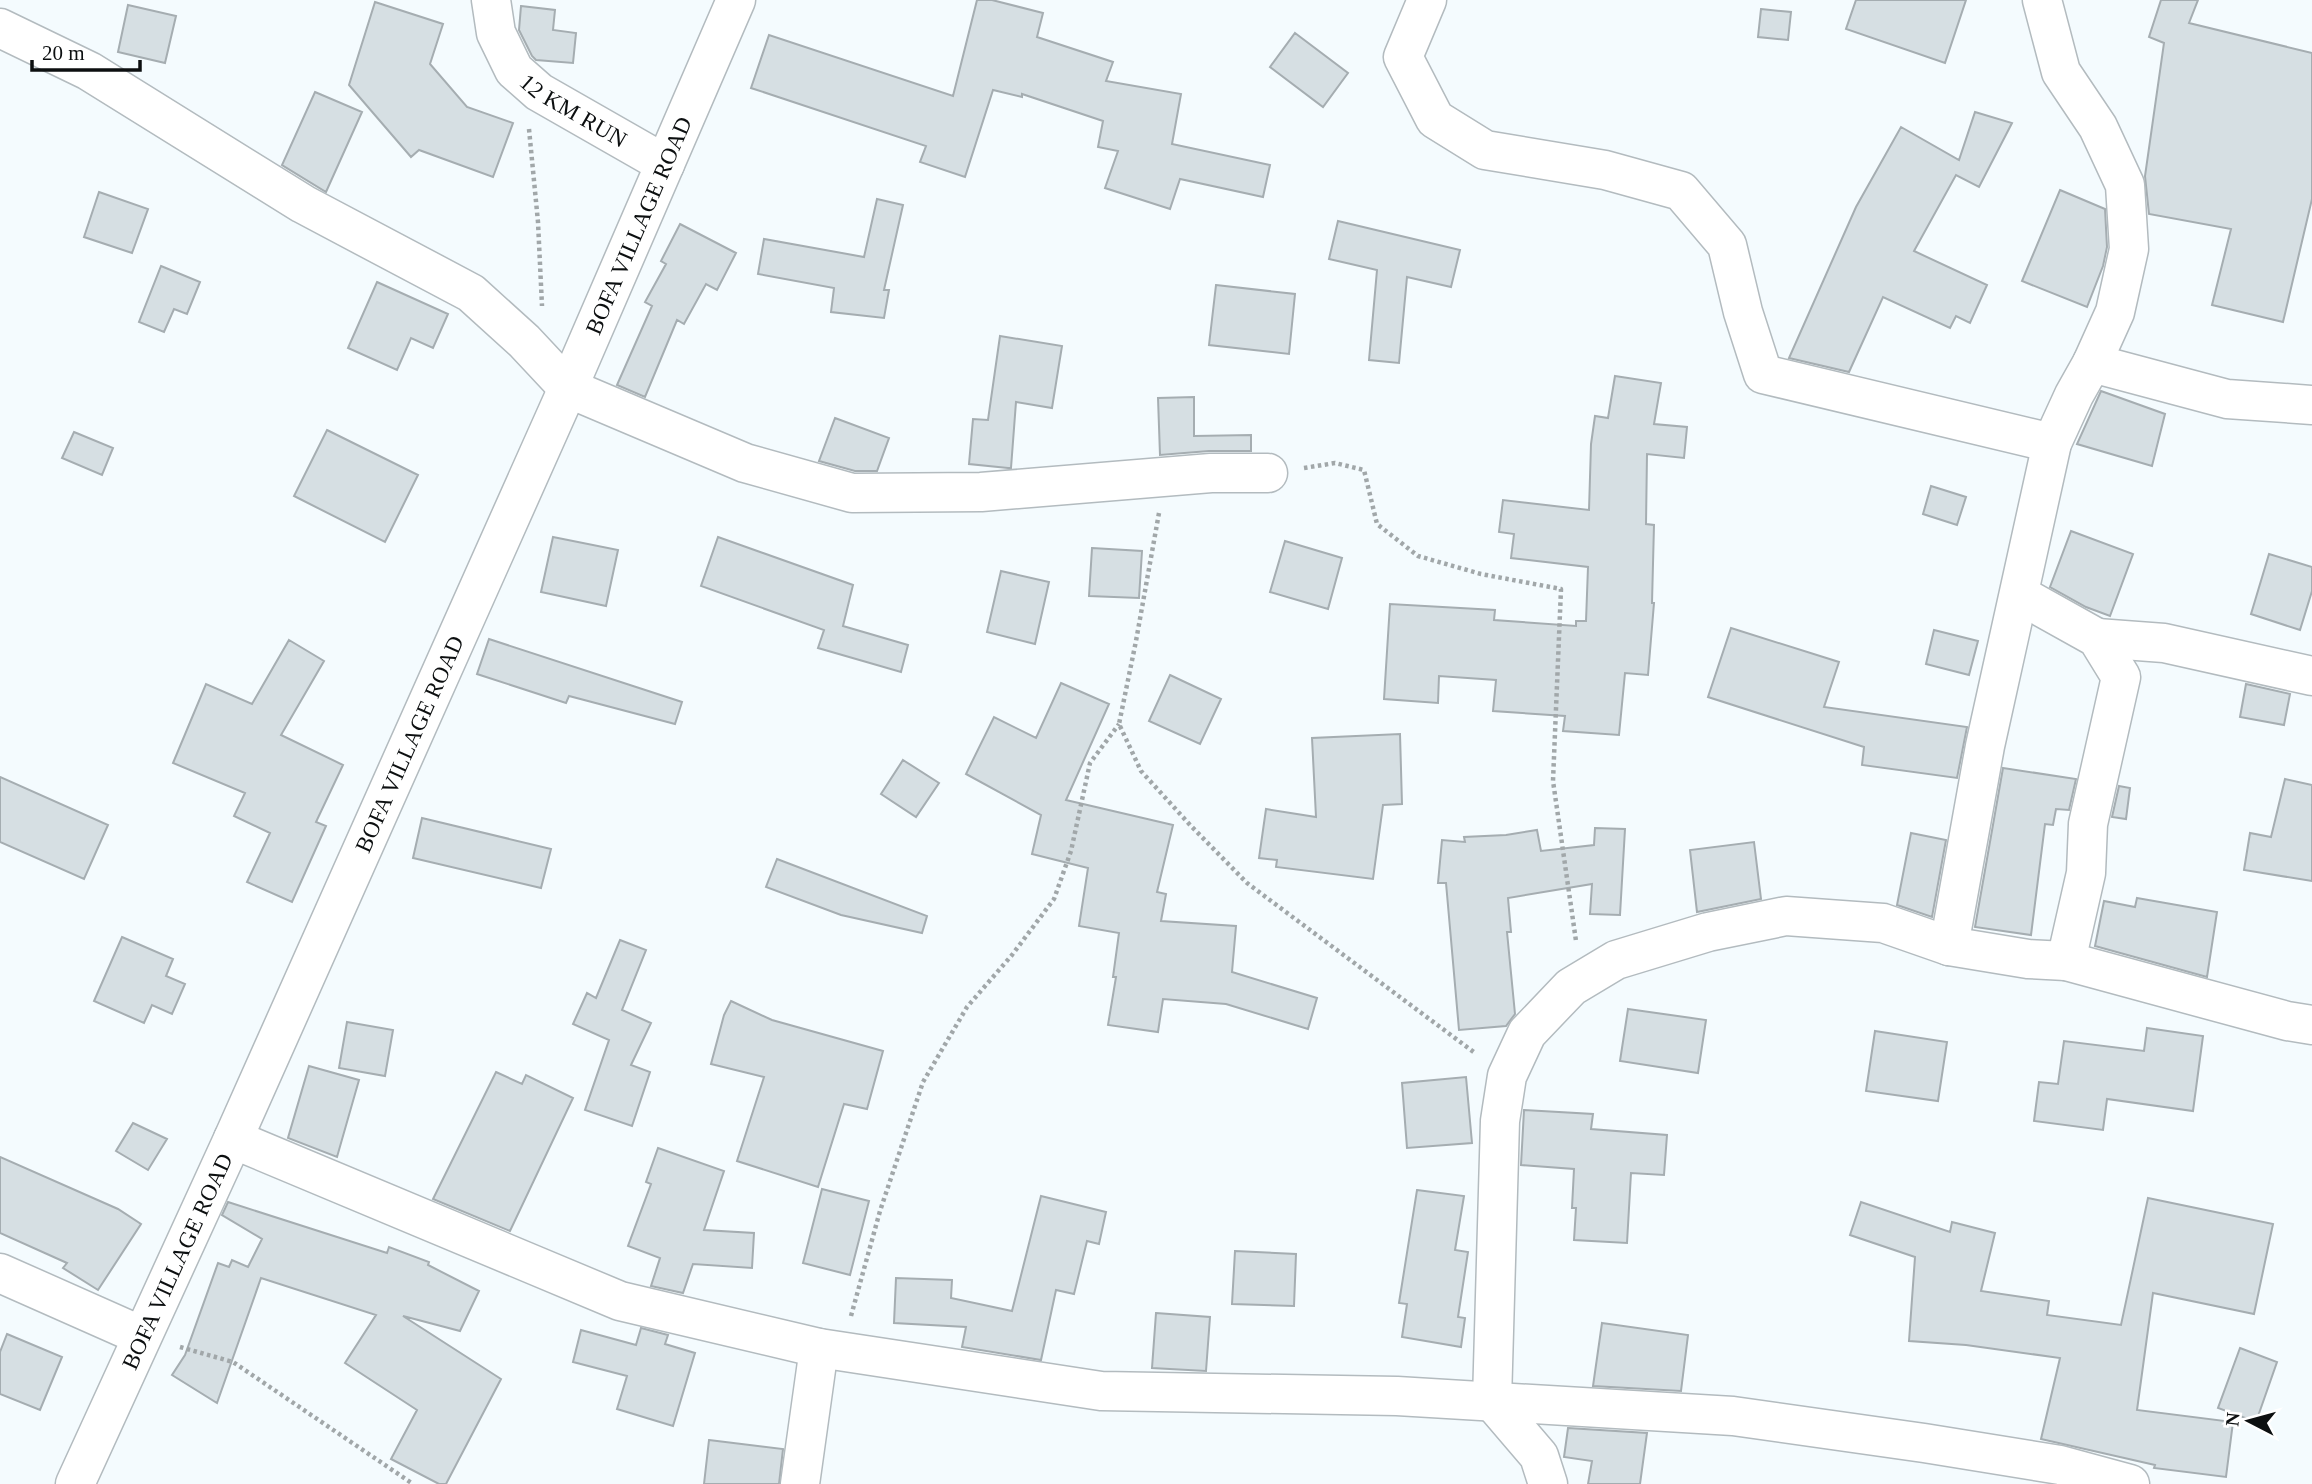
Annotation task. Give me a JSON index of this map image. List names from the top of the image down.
{
  "streets": {
    "street": ["12 KM RUN", "BOFA VILLAGE ROAD"]
  },
  "crossings": [
    ["12 KM RUN", "BOFA VILLAGE ROAD"]
  ],
  "scale_bar": "20 m",
  "north": "left"
}
